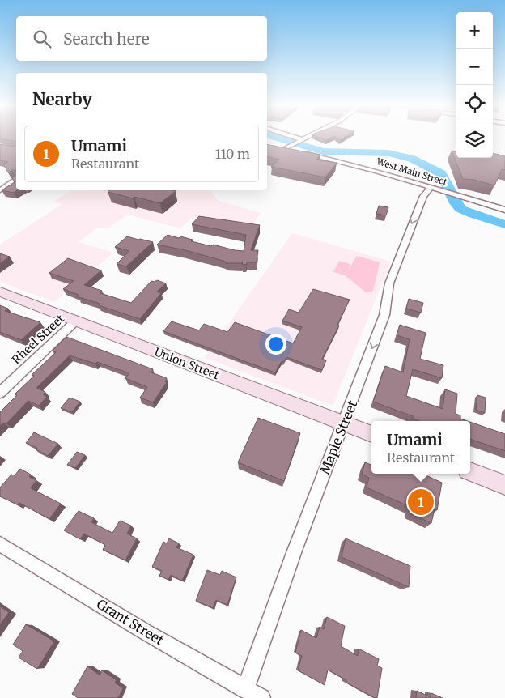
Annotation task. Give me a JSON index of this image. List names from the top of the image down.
{
  "streets": {
    "main road": ["Union Street"],
    "street": [
      "West Main Street",
      "Rheel Street",
      "Maple Street",
      "Grant Street"
    ]
  },
  "crossings": [
    ["West Main Street", "Maple Street"],
    ["Rheel Street", "Union Street"],
    ["Union Street", "Maple Street"],
    ["Maple Street", "Grant Street"]
  ],
  "one_way": ["Maple Street"],
  "page": {
    "map_buttons": ["+", "−"],
    "search": "Search here",
    "heading": "Nearby",
    "list": [
      {
        "mark": "1",
        "name": "Umami",
        "note": "Restaurant",
        "value": "110 m"
      }
    ],
    "popup": ["Umami", "Restaurant"],
    "pins": "1"
  }
}
